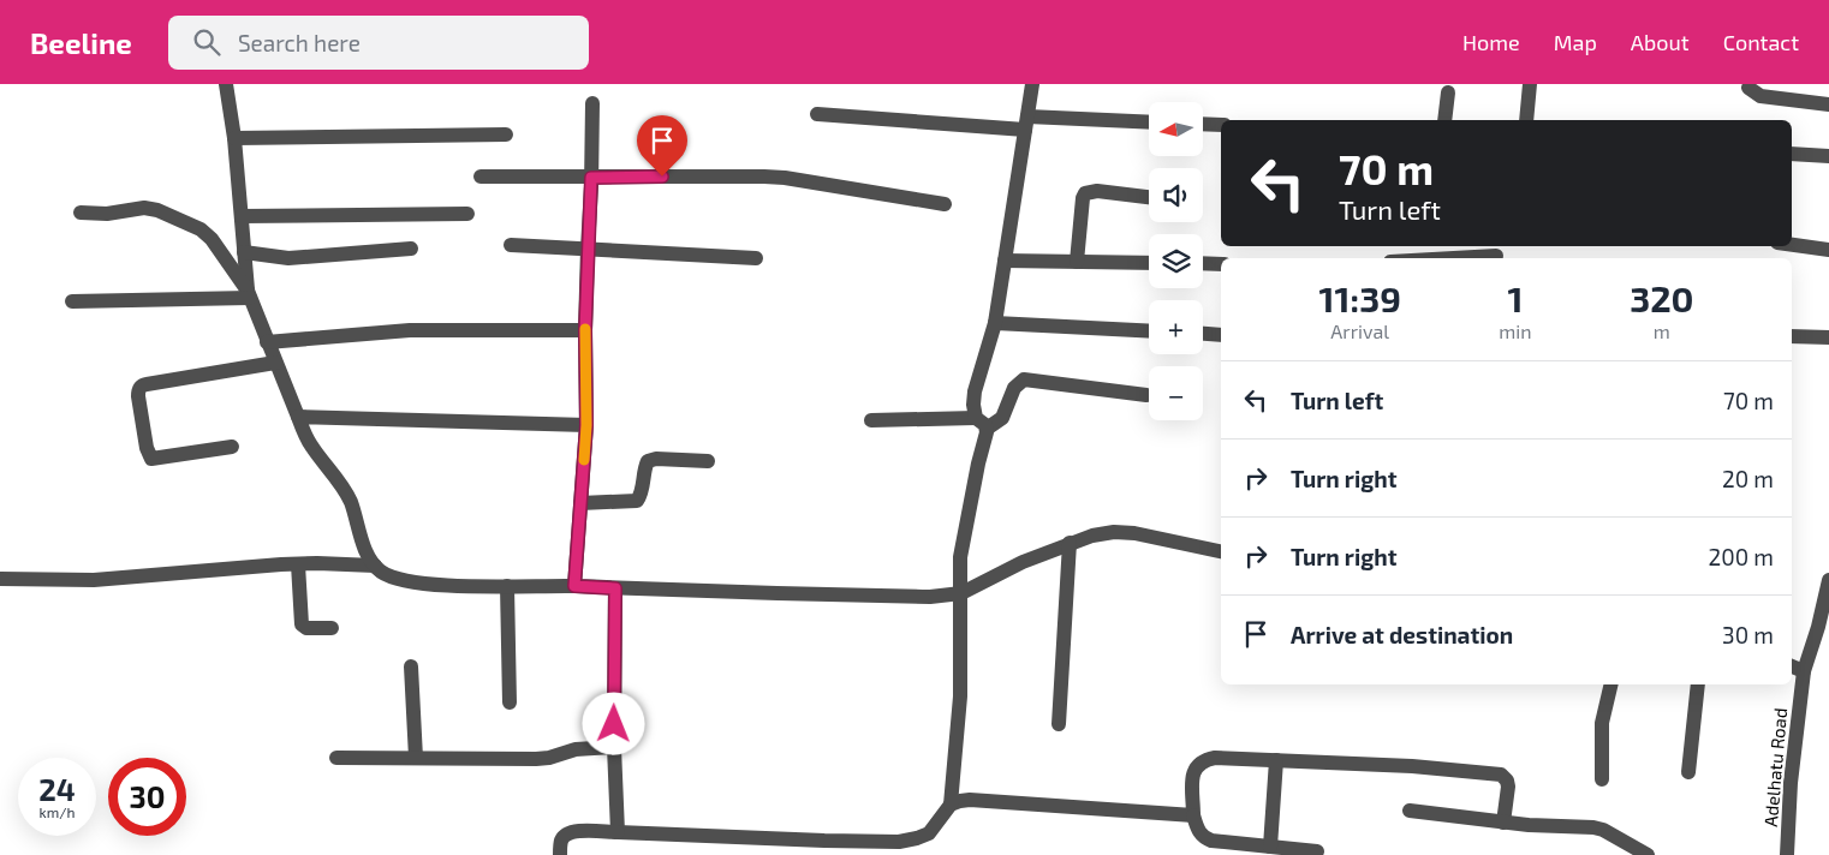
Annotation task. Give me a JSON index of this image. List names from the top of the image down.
{
  "streets": {
    "street": ["Adelhatu Road"]
  },
  "north": "left",
  "page": {
    "header": "Beeline",
    "search": "Search here",
    "nav": [
      "Home",
      "Map",
      "About",
      "Contact"
    ],
    "map_buttons": ["+", "−"],
    "turn": ["70 m", "Turn left"],
    "eta": [
      "11:39",
      "Arrival",
      "1",
      "min",
      "320",
      "m"
    ],
    "list": [
      {
        "name": "Turn left",
        "value": "70 m"
      },
      {
        "name": "Turn right",
        "value": "20 m"
      },
      {
        "name": "Turn right",
        "value": "200 m"
      },
      {
        "name": "Arrive at destination",
        "value": "30 m"
      }
    ],
    "speed": "24 km/h",
    "limit": "30"
  }
}
